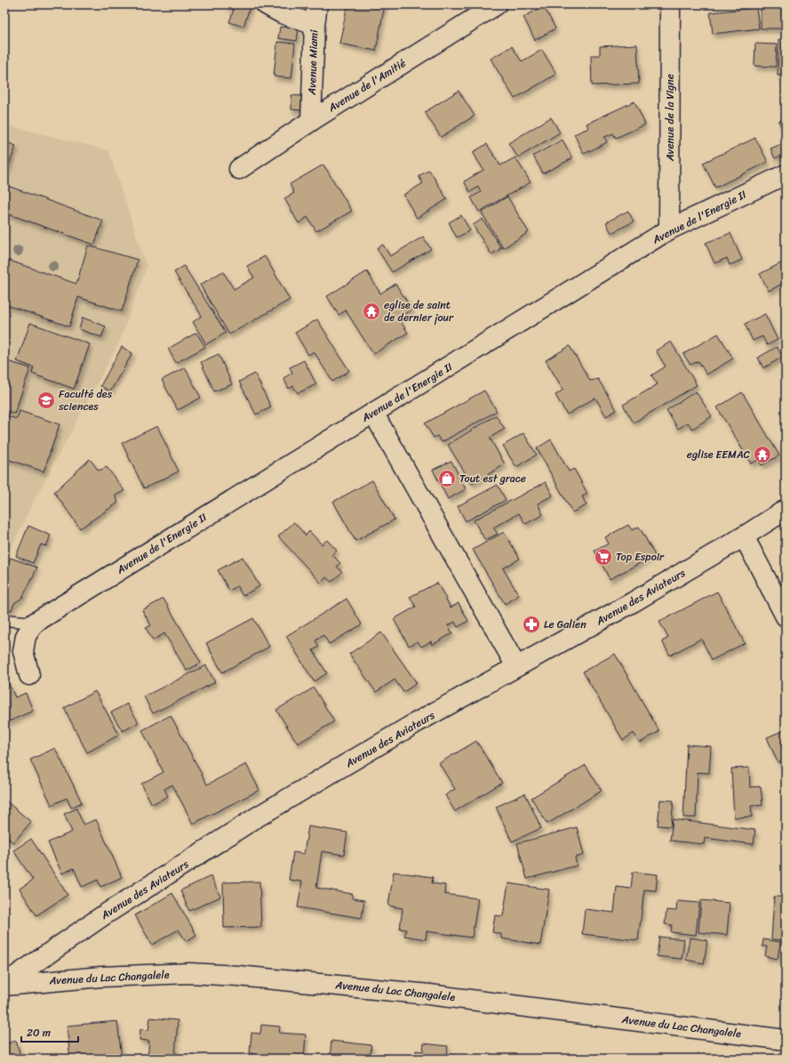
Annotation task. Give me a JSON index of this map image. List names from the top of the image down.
{
  "streets": {
    "street": [
      "Avenue Miami",
      "Avenue de l'Amitié",
      "Avenue de la Vigne",
      "Avenue de l'Energie II",
      "Avenue des Aviateurs",
      "Avenue du Lac Changalele"
    ]
  },
  "crossings": [
    ["Avenue Miami", "Avenue de l'Amitié"],
    ["Avenue de la Vigne", "Avenue de l'Energie II"],
    ["Avenue des Aviateurs", "Avenue du Lac Changalele"]
  ],
  "places": {
    "temple": ["eglise de saint de dernier jour", "eglise EEMAC"],
    "school or university": ["Faculté des sciences"],
    "shop": ["Tout est grace"],
    "supermarket": ["Top Espoir"],
    "pharmacy": ["Le Galien"]
  },
  "scale_bar": "20 m"
}
